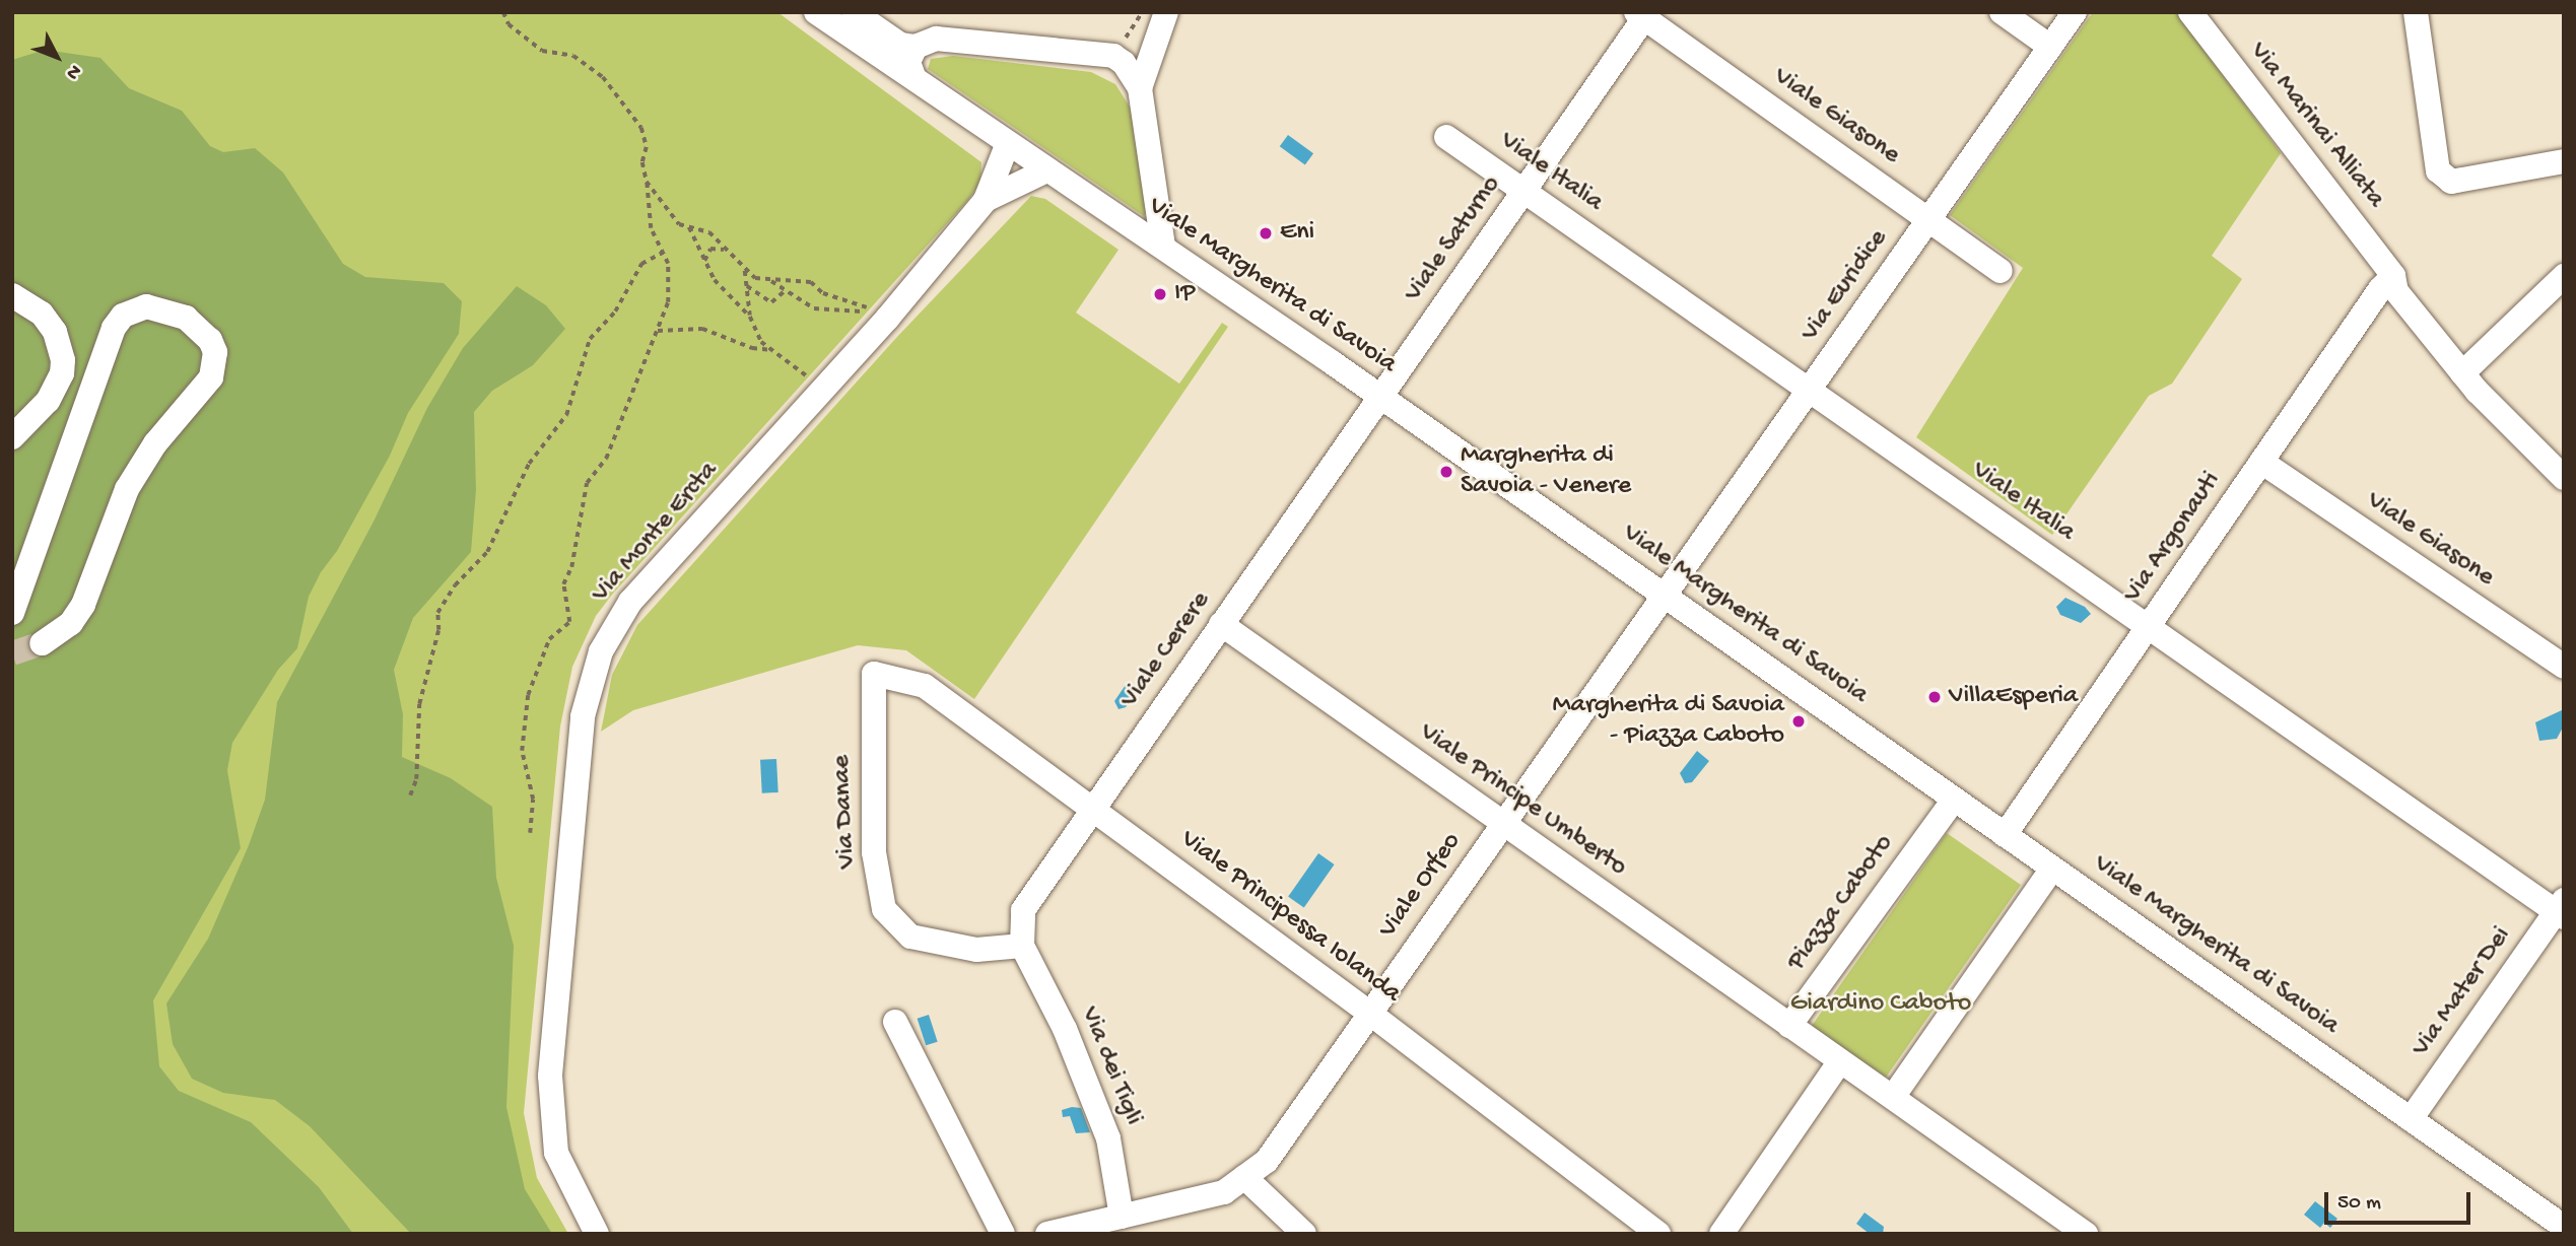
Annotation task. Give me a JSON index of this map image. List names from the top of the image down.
{
  "streets": {
    "street": [
      "Viale Giasone",
      "Via Marinai Alliata",
      "Viale Italia",
      "Viale Saturno",
      "Viale Margherita di Savoia",
      "Via Euridice",
      "Via Monte Ercta",
      "Via Argonauti",
      "Viale Cerere",
      "Viale Principe Umberto",
      "Via Danae",
      "Viale Orfeo",
      "Piazza Caboto",
      "Viale Principessa Iolanda",
      "Via Mater Dei",
      "Via dei Tigli"
    ]
  },
  "crossings": [
    ["Viale Giasone", "Viale Saturno"],
    ["Viale Giasone", "Via Euridice"],
    ["Viale Giasone", "Via Argonauti"],
    ["Via Marinai Alliata", "Via Argonauti"],
    ["Viale Italia", "Viale Saturno"],
    ["Viale Italia", "Via Euridice"],
    ["Viale Italia", "Via Argonauti"],
    ["Viale Italia", "Via Mater Dei"],
    ["Viale Saturno", "Viale Margherita di Savoia"],
    ["Viale Saturno", "Viale Cerere"],
    ["Viale Margherita di Savoia", "Via Euridice"],
    ["Viale Margherita di Savoia", "Via Argonauti"],
    ["Viale Margherita di Savoia", "Viale Cerere"],
    ["Viale Margherita di Savoia", "Viale Orfeo"],
    ["Viale Margherita di Savoia", "Piazza Caboto"],
    ["Viale Margherita di Savoia", "Via Mater Dei"],
    ["Via Euridice", "Viale Orfeo"],
    ["Viale Cerere", "Viale Principe Umberto"],
    ["Viale Cerere", "Via Danae"],
    ["Viale Cerere", "Viale Principessa Iolanda"],
    ["Viale Cerere", "Via dei Tigli"],
    ["Viale Principe Umberto", "Viale Orfeo"],
    ["Viale Principe Umberto", "Piazza Caboto"],
    ["Via Danae", "Viale Principessa Iolanda"],
    ["Via Danae", "Via dei Tigli"],
    ["Viale Orfeo", "Viale Principessa Iolanda"],
    ["Viale Orfeo", "Via dei Tigli"]
  ],
  "parks": ["Giardino Caboto"],
  "places": [
    "Eni",
    "IP",
    "Margherita di Savoia - Venere",
    "VillaEsperia",
    "Margherita di Savoia - Piazza Caboto"
  ],
  "scale_bar": "50 m",
  "north": "bottom right"
}
